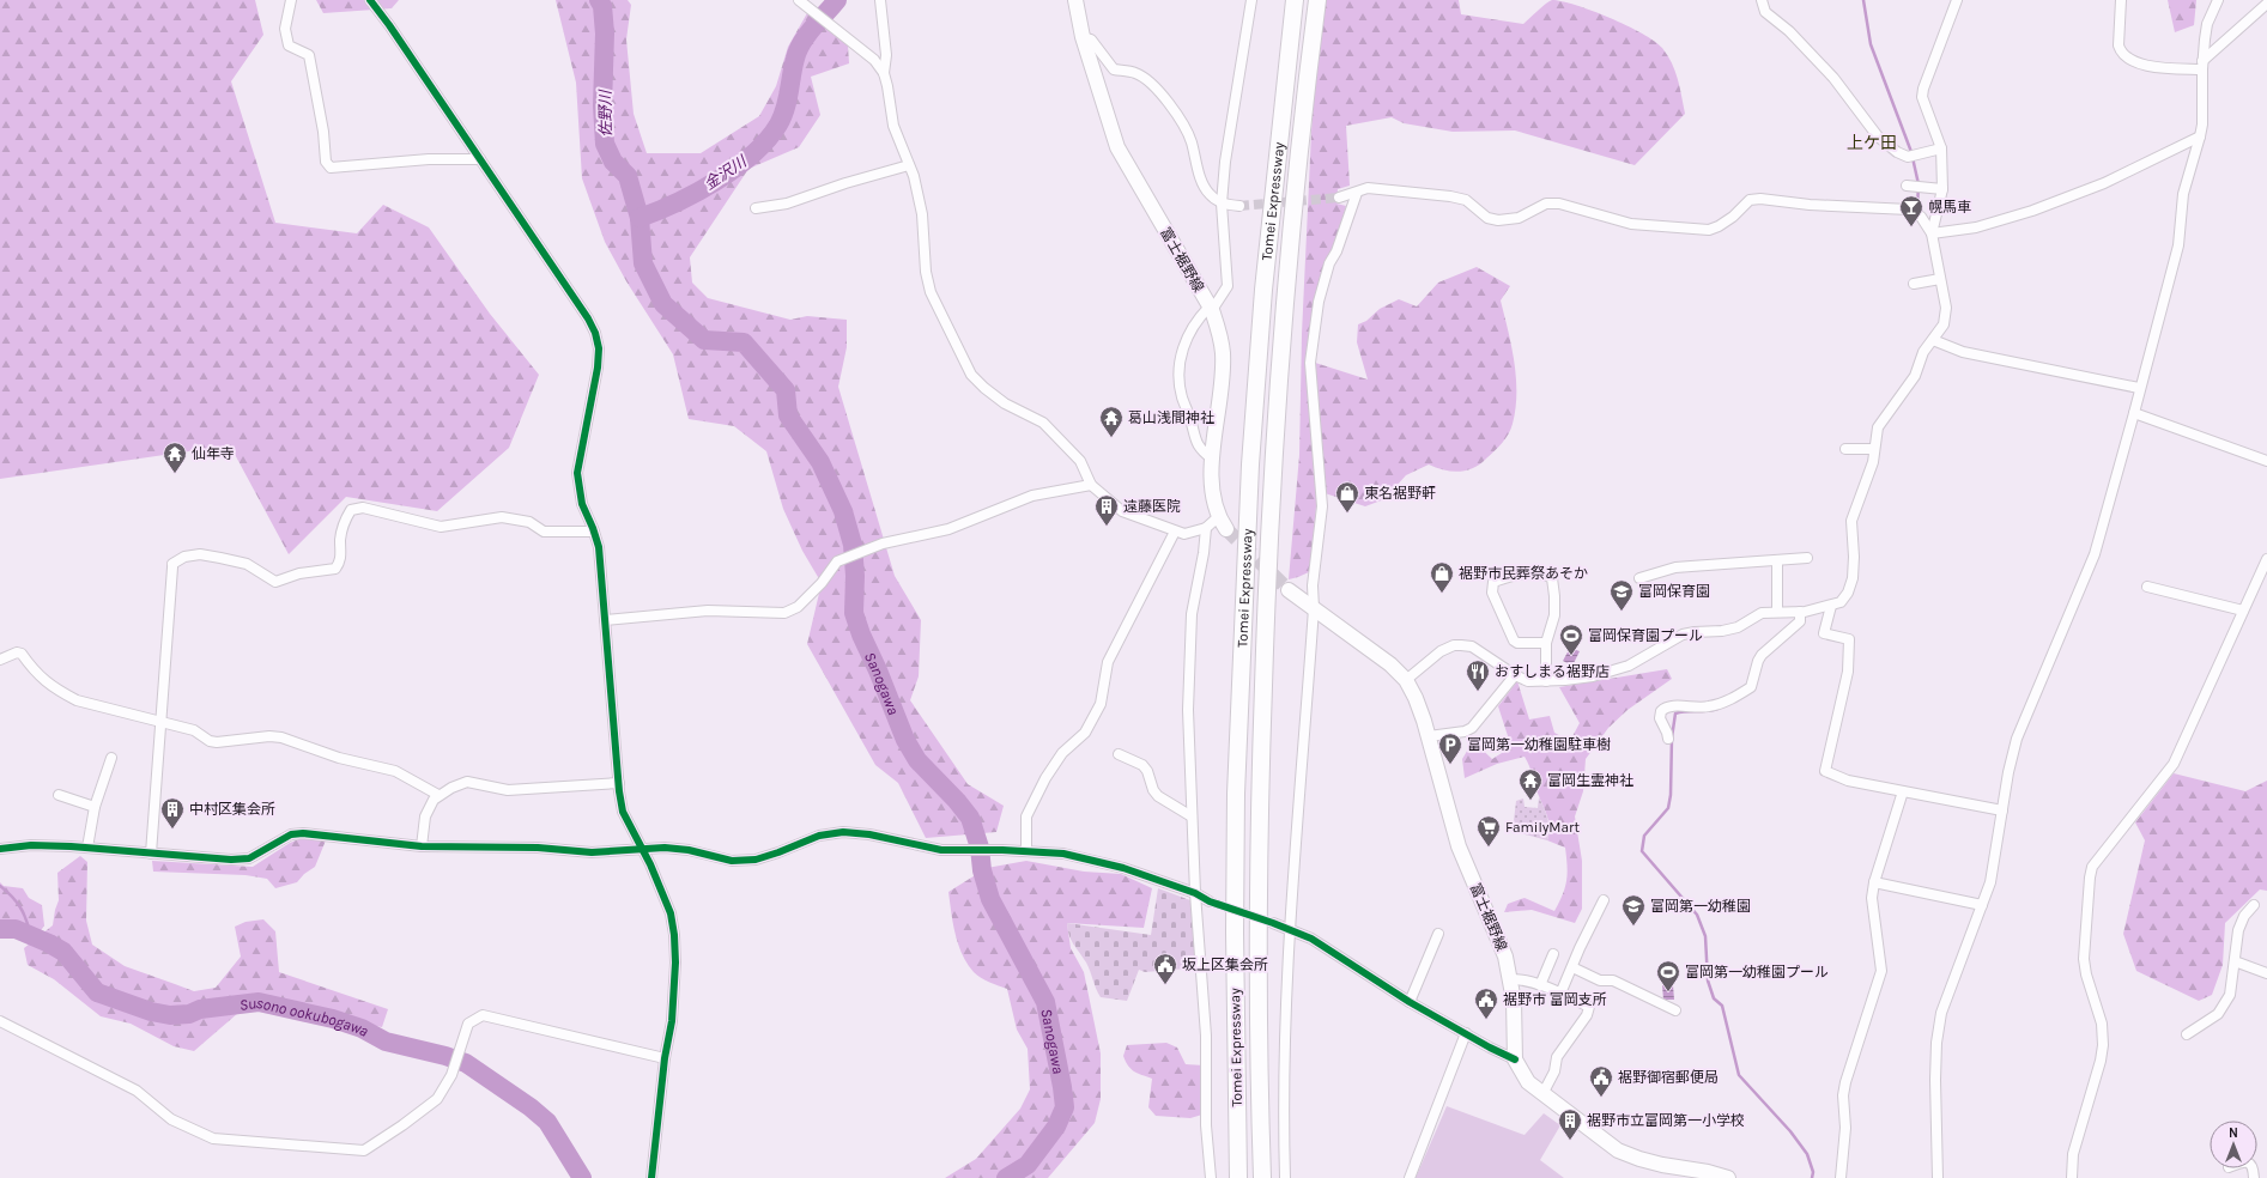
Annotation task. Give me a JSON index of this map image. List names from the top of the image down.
{
  "streets": {
    "highway": ["Tomei Expressway"],
    "main road": ["富士裾野線"]
  },
  "districts": ["上ケ田"],
  "water": [
    "佐野川",
    "金沢川",
    "Sanogawa",
    "Susono ookubogawa"
  ],
  "places": {
    "bar": ["幌馬車"],
    "temple": ["葛山浅間神社", "仙年寺", "富岡生霊神社"],
    "shop": ["東名裾野軒", "裾野市民葬祭あそか"],
    "building": ["遠藤医院", "中村区集会所", "裾野市立富岡第一小学校"],
    "school or university": ["富岡保育園", "富岡第一幼稚園"],
    "sports": ["富岡保育園プール", "富岡第一幼稚園プール"],
    "restaurant": ["おすしまる裾野店"],
    "parking": ["富岡第一幼稚園駐車樹"],
    "supermarket": ["FamilyMart"],
    "public building": ["坂上区集会所", "裾野市 富岡支所", "裾野御宿郵便局"]
  },
  "north": "top"
}
